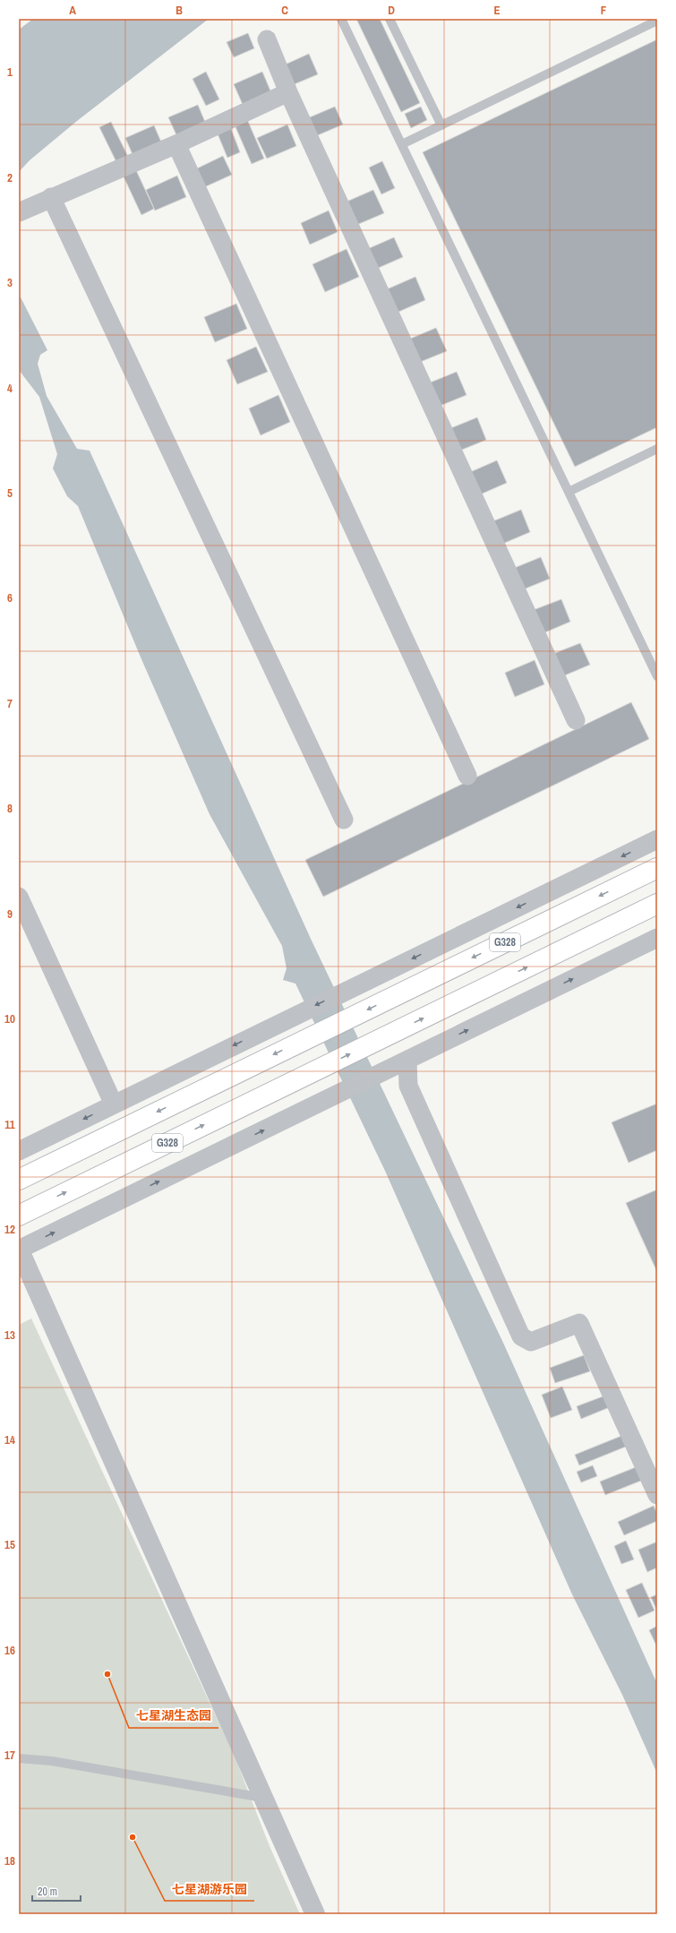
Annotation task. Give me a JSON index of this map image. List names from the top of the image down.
{
  "streets": {
    "highway": ["G328"]
  },
  "places": ["七星湖生态园", "七星湖游乐园"],
  "scale_bar": "20 m",
  "grid": {
    "columns": [
      "A",
      "B",
      "C",
      "D",
      "E",
      "F"
    ],
    "rows": [
      "1",
      "2",
      "3",
      "4",
      "5",
      "6",
      "7",
      "8",
      "9",
      "10",
      "11",
      "12",
      "13",
      "14",
      "15",
      "16",
      "17",
      "18"
    ]
  }
}
